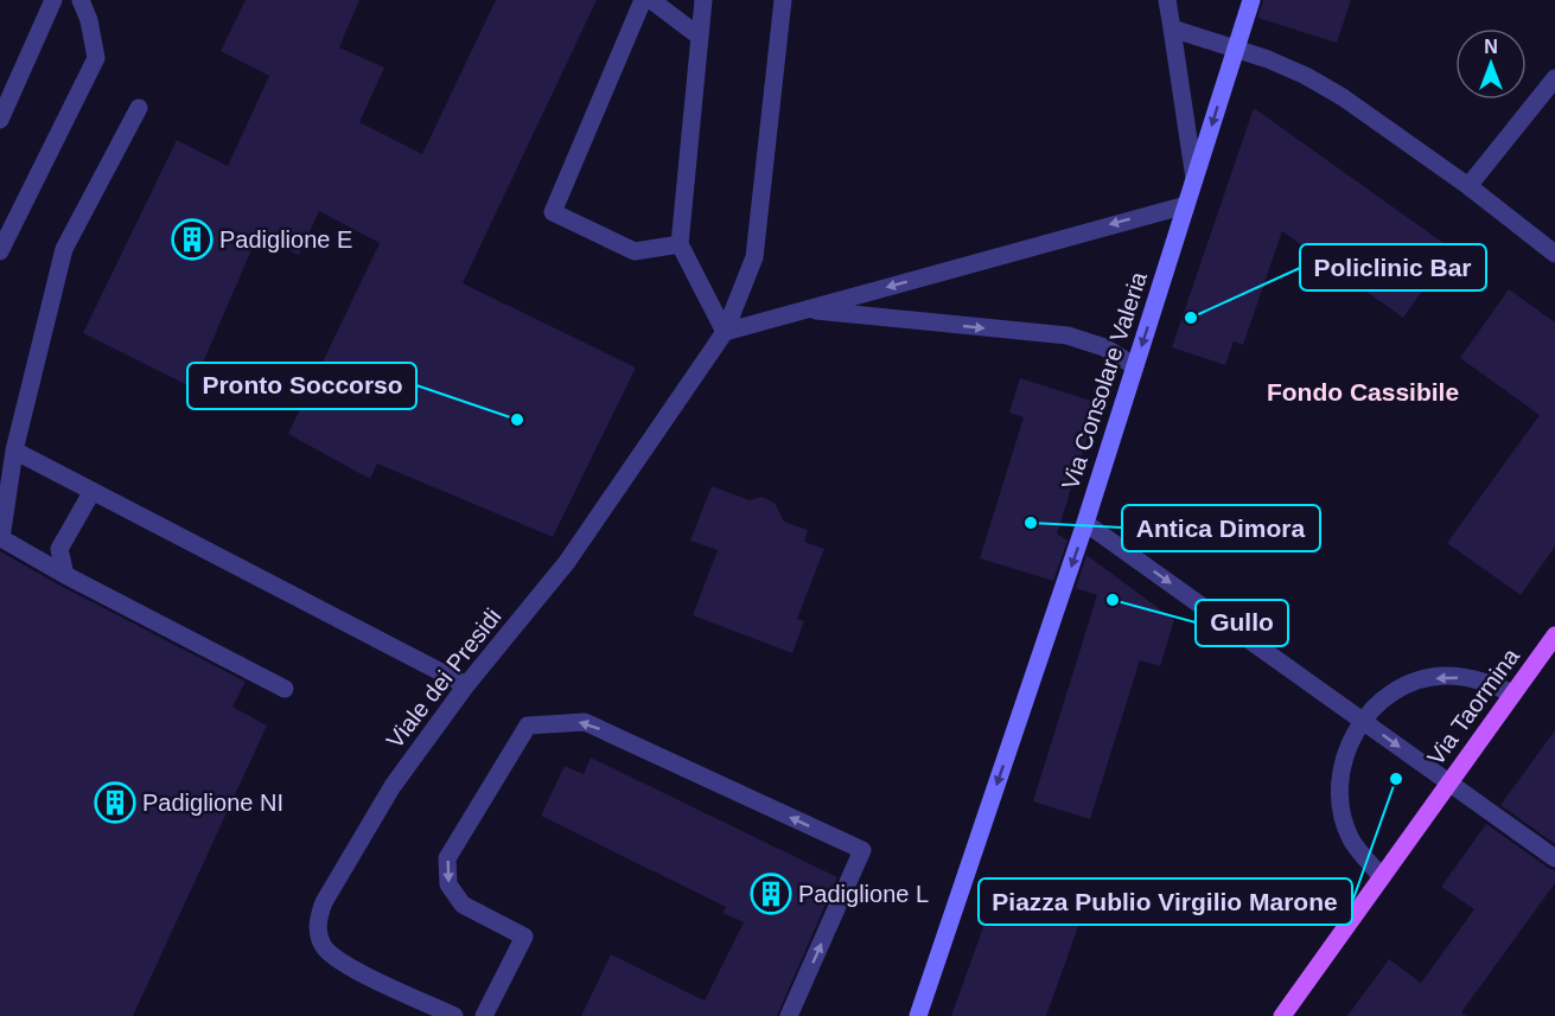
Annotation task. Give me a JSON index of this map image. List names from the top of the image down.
{
  "streets": {
    "main road": ["Via Consolare Valeria", "Via Taormina"],
    "street": ["Viale dei Presidi"]
  },
  "one_way": ["Via Consolare Valeria"],
  "districts": ["Fondo Cassibile"],
  "places": {
    "building": ["Padiglione E", "Padiglione NI", "Padiglione L"],
    "other": [
      "Policlinic Bar",
      "Pronto Soccorso",
      "Antica Dimora",
      "Gullo",
      "Piazza Publio Virgilio Marone"
    ]
  },
  "north": "top"
}
